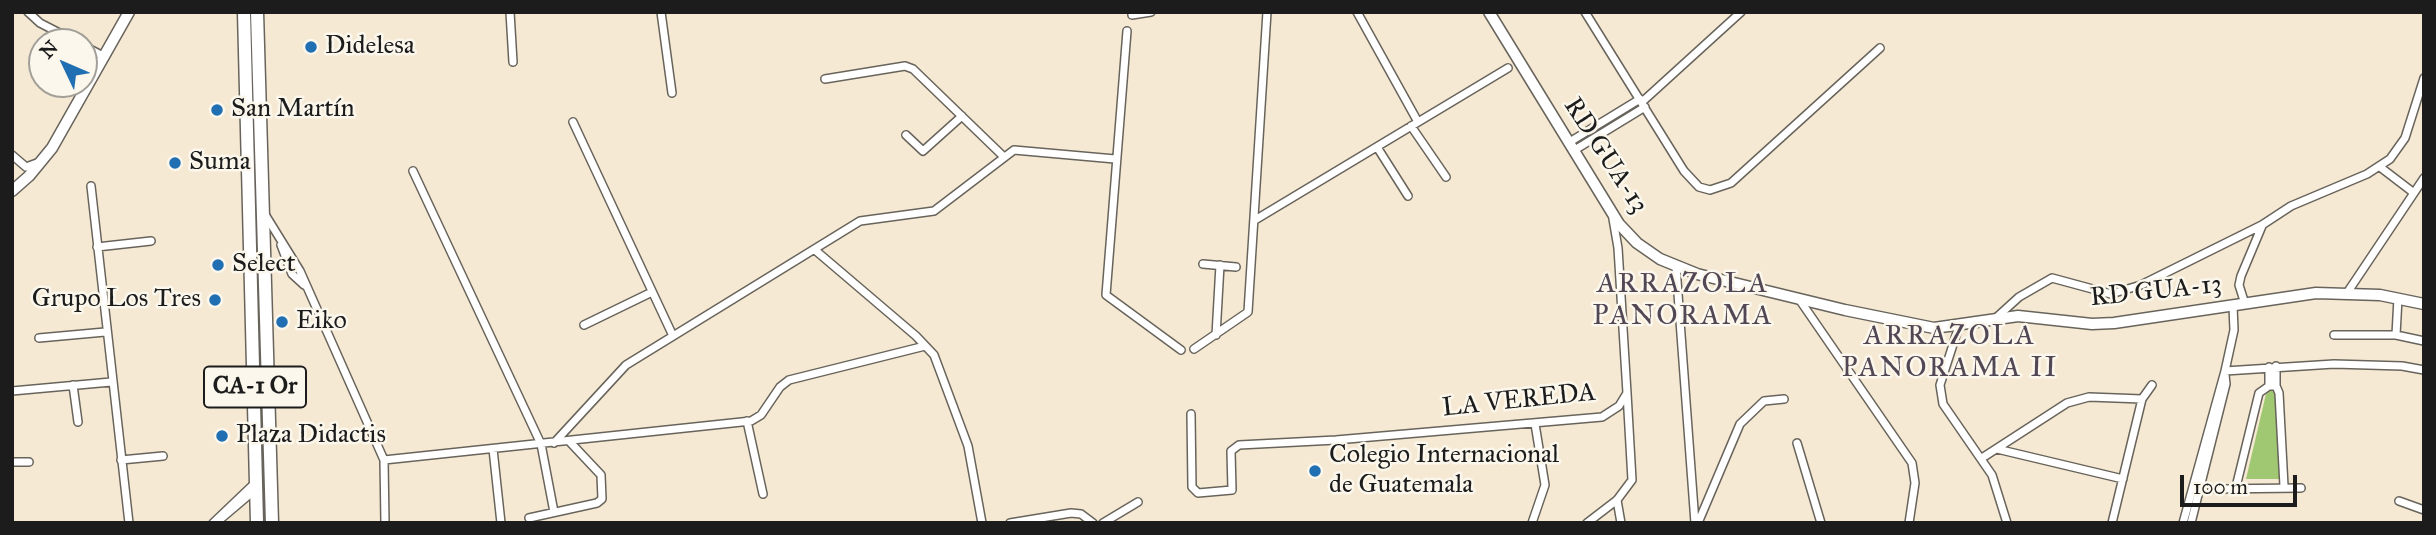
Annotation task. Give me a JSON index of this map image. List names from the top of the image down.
{
  "streets": {
    "highway": ["CA-1 Or"],
    "main road": ["RD GUA-13"],
    "street": ["LA VEREDA"]
  },
  "crossings": [
    ["RD GUA-13", "LA VEREDA"]
  ],
  "districts": ["ARRAZOLA PANORAMA", "ARRAZOLA PANORAMA II"],
  "places": [
    "Didelesa",
    "San Martín",
    "Suma",
    "Select",
    "Grupo Los Tres",
    "Eiko",
    "Plaza Didactis",
    "Colegio Internacional de Guatemala"
  ],
  "scale_bar": "100 m",
  "north": "top left"
}
